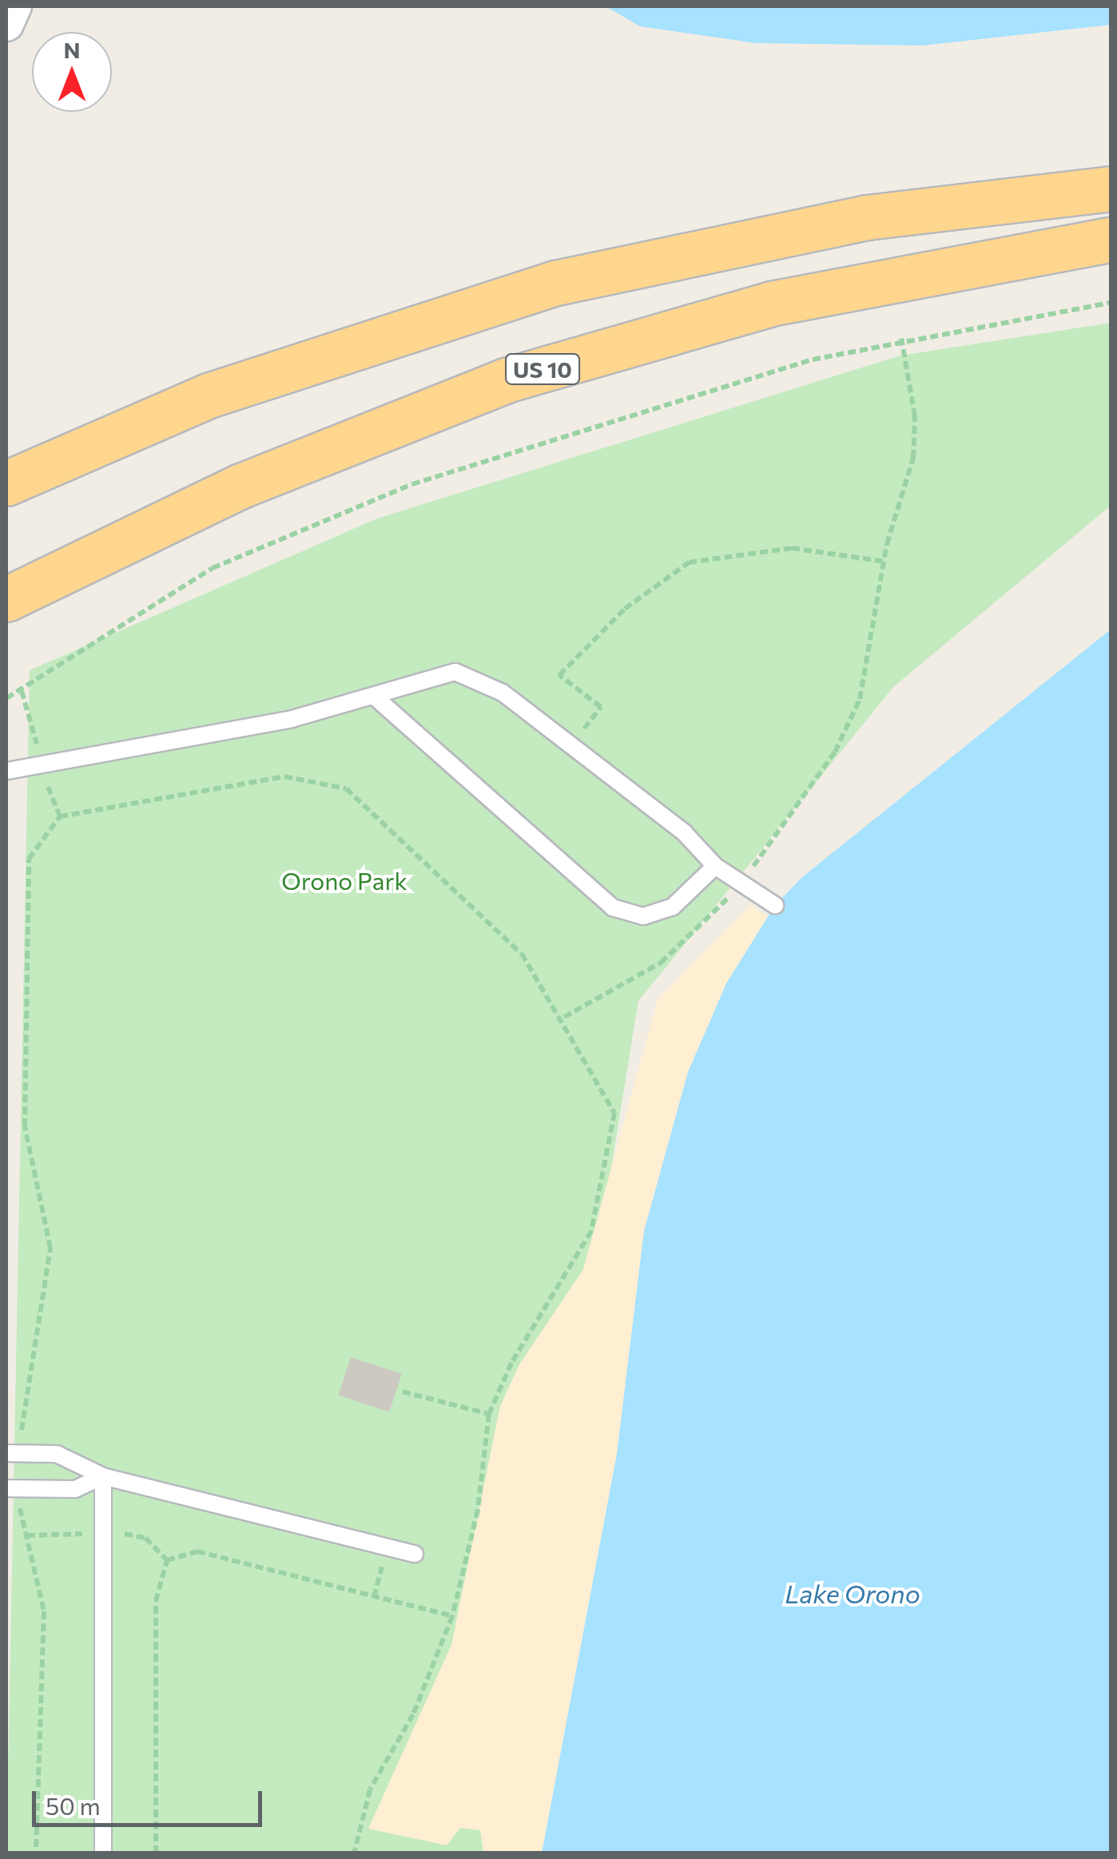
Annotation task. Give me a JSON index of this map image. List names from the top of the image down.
{
  "streets": {
    "highway": ["US 10"]
  },
  "water": ["Lake Orono"],
  "parks": ["Orono Park"],
  "scale_bar": "50 m",
  "north": "top"
}
